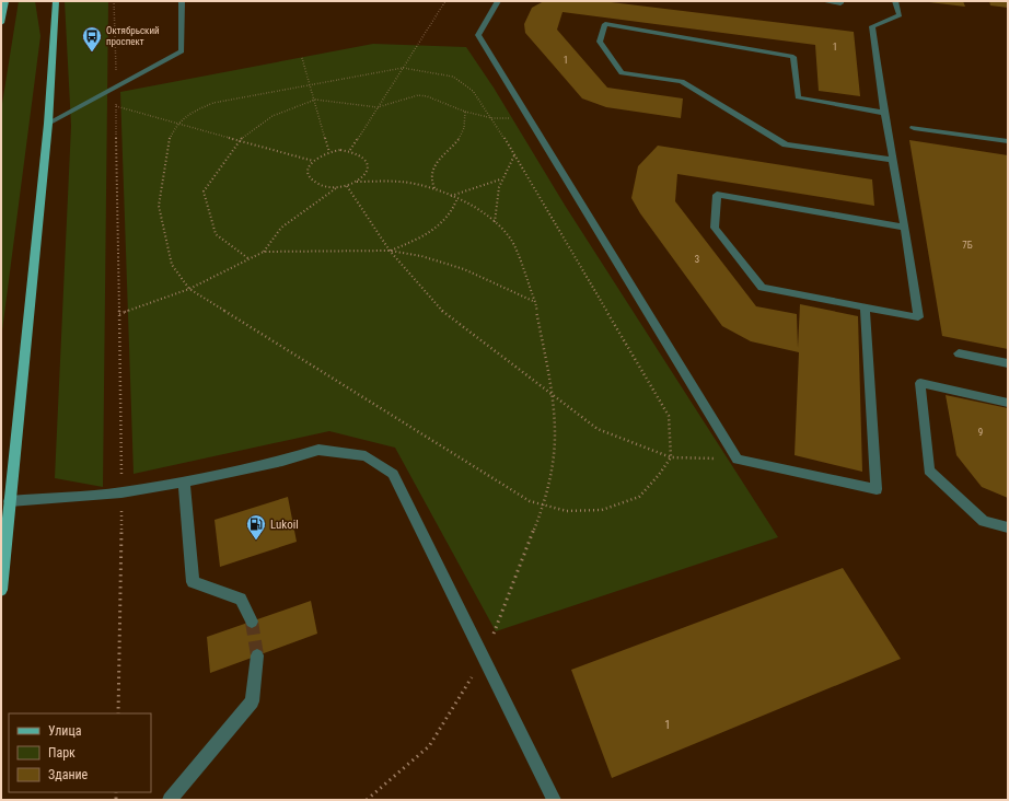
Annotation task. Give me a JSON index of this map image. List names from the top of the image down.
{
  "places": {
    "bus stop": ["Октябрьский проспект"],
    "fuel station": ["Lukoil"]
  },
  "house_numbers": [
    "1",
    "1",
    "7Б",
    "3",
    "9",
    "1"
  ],
  "legend": ["Улица", "Парк", "Здание"]
}
